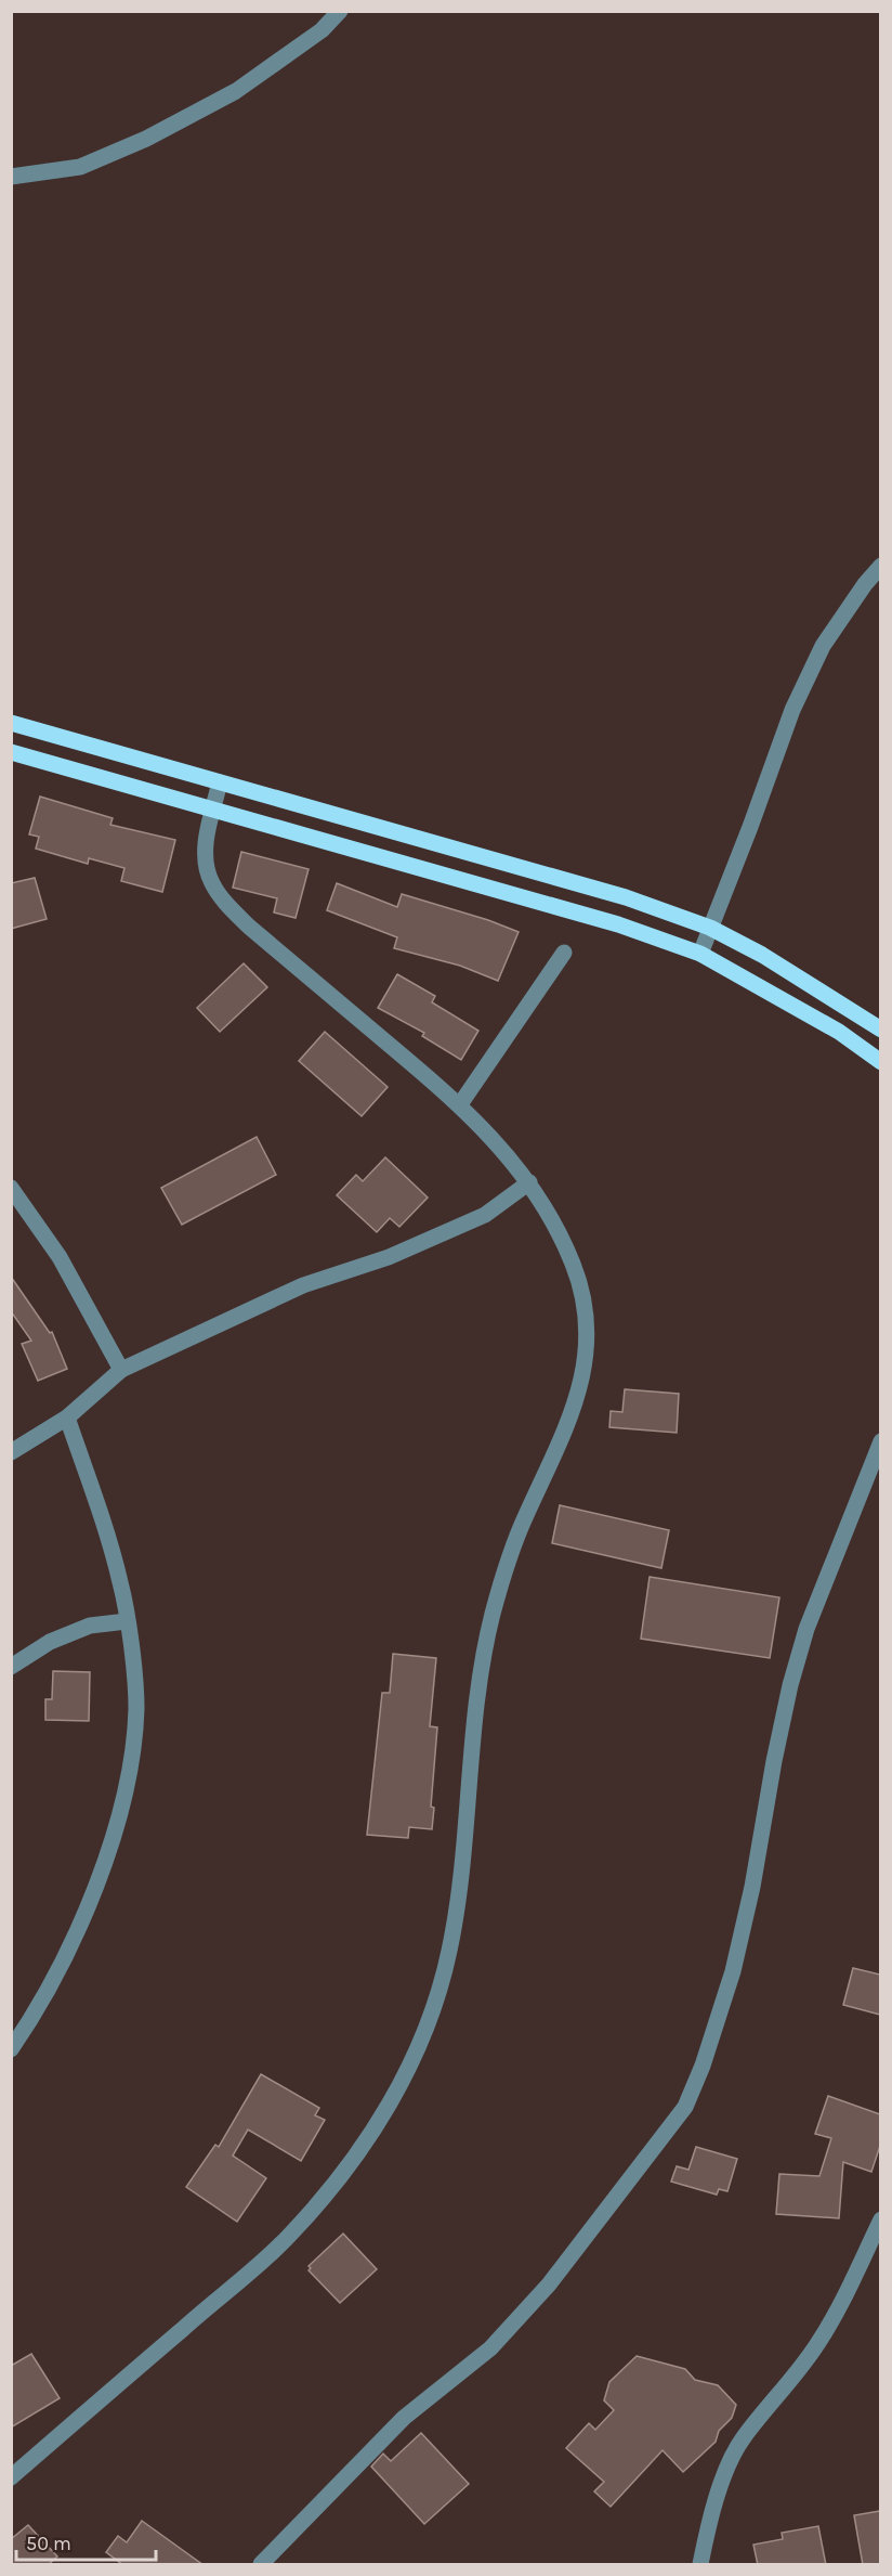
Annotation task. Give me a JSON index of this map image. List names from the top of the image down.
{
  "scale_bar": "50 m"
}
